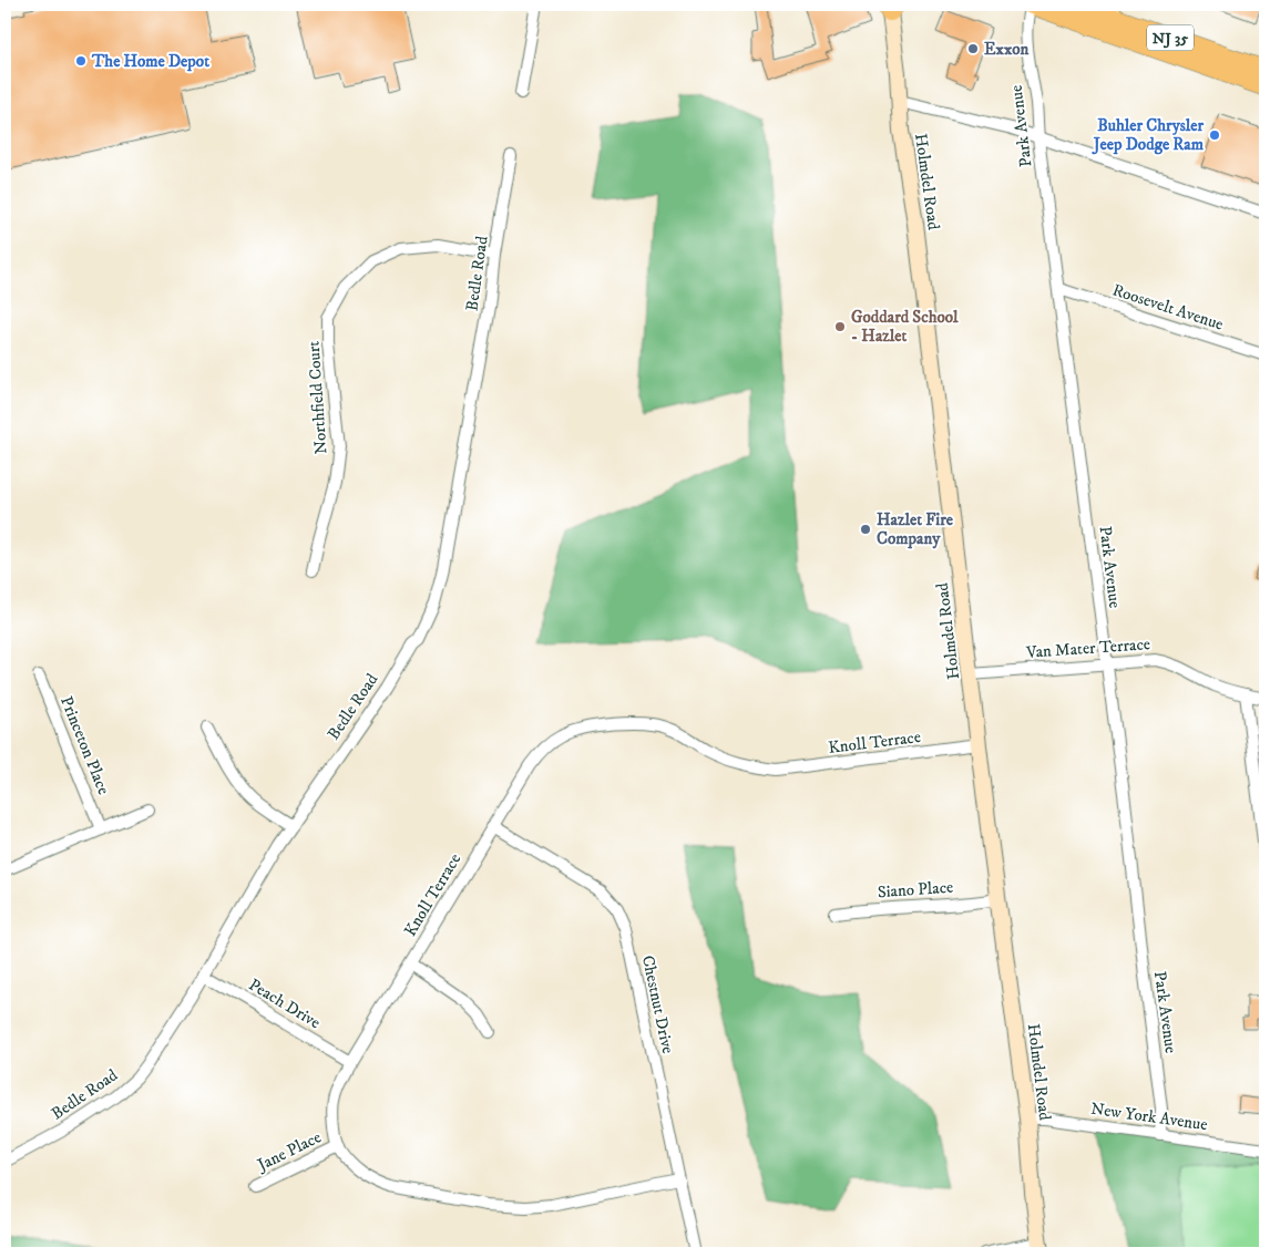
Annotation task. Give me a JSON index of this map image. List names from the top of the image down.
{
  "streets": {
    "highway": ["NJ 35"],
    "main road": ["Holmdel Road"],
    "street": [
      "Park Avenue",
      "Bedle Road",
      "Roosevelt Avenue",
      "Northfield Court",
      "Van Mater Terrace",
      "Knoll Terrace",
      "Princeton Place",
      "Siano Place",
      "Peach Drive",
      "Chestnut Drive",
      "New York Avenue",
      "Jane Place"
    ]
  },
  "crossings": [
    ["NJ 35", "Park Avenue"],
    ["Park Avenue", "Roosevelt Avenue"],
    ["Park Avenue", "Van Mater Terrace"],
    ["Park Avenue", "New York Avenue"],
    ["Holmdel Road", "Van Mater Terrace"],
    ["Holmdel Road", "Knoll Terrace"],
    ["Holmdel Road", "Siano Place"],
    ["Holmdel Road", "New York Avenue"],
    ["Bedle Road", "Northfield Court"],
    ["Bedle Road", "Peach Drive"],
    ["Knoll Terrace", "Peach Drive"],
    ["Knoll Terrace", "Chestnut Drive"],
    ["Knoll Terrace", "Jane Place"]
  ],
  "places": [
    "Exxon",
    "The Home Depot",
    "Buhler Chrysler Jeep Dodge Ram",
    "Goddard School - Hazlet",
    "Hazlet Fire Company"
  ]
}
